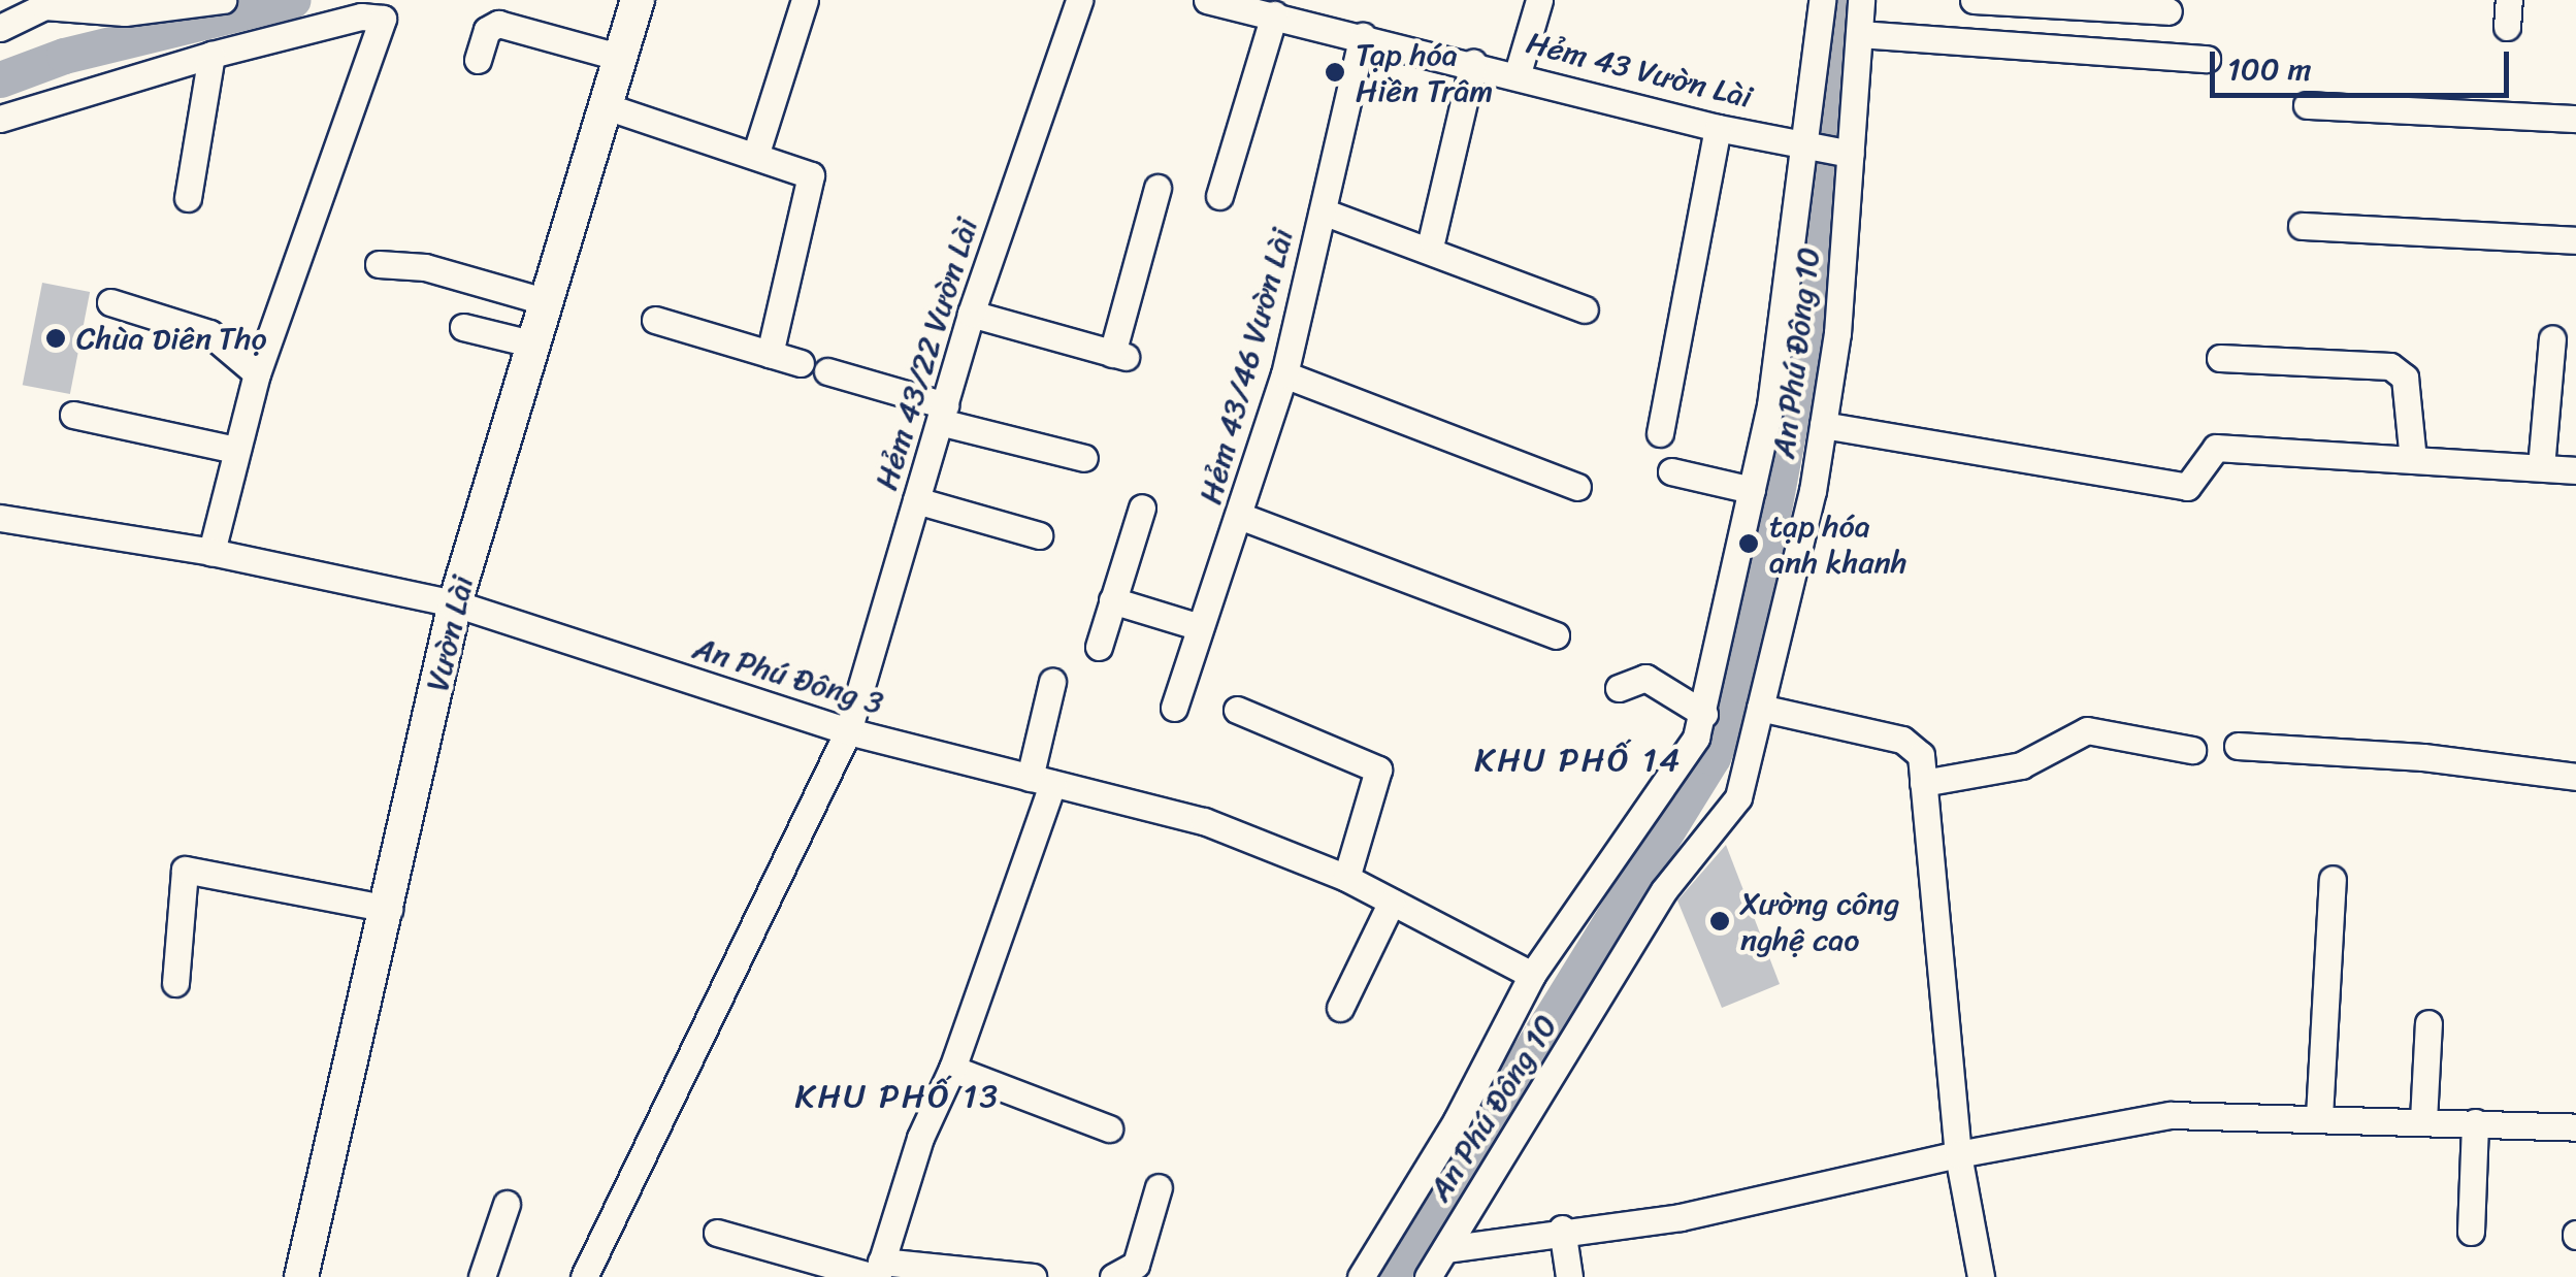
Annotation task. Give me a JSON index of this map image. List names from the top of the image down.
{
  "streets": {
    "main road": ["Vườn Lài"],
    "street": [
      "Hẻm 43 Vườn Lài",
      "An Phú Đông 10",
      "Hẻm 43/22 Vườn Lài",
      "Hẻm 43/46 Vườn Lài",
      "An Phú Đông 3"
    ]
  },
  "crossings": [
    ["Hẻm 43 Vườn Lài", "An Phú Đông 10"],
    ["Hẻm 43 Vườn Lài", "Hẻm 43/46 Vườn Lài"],
    ["Hẻm 43/22 Vườn Lài", "An Phú Đông 3"],
    ["Vườn Lài", "An Phú Đông 3"]
  ],
  "districts": ["KHU PHỐ 14", "KHU PHỐ 13"],
  "places": [
    "Tạp hóa Hiền Trâm",
    "Chùa Diên Thọ",
    "tạp hóa anh khanh",
    "Xường công nghệ cao"
  ],
  "scale_bar": "100 m"
}
